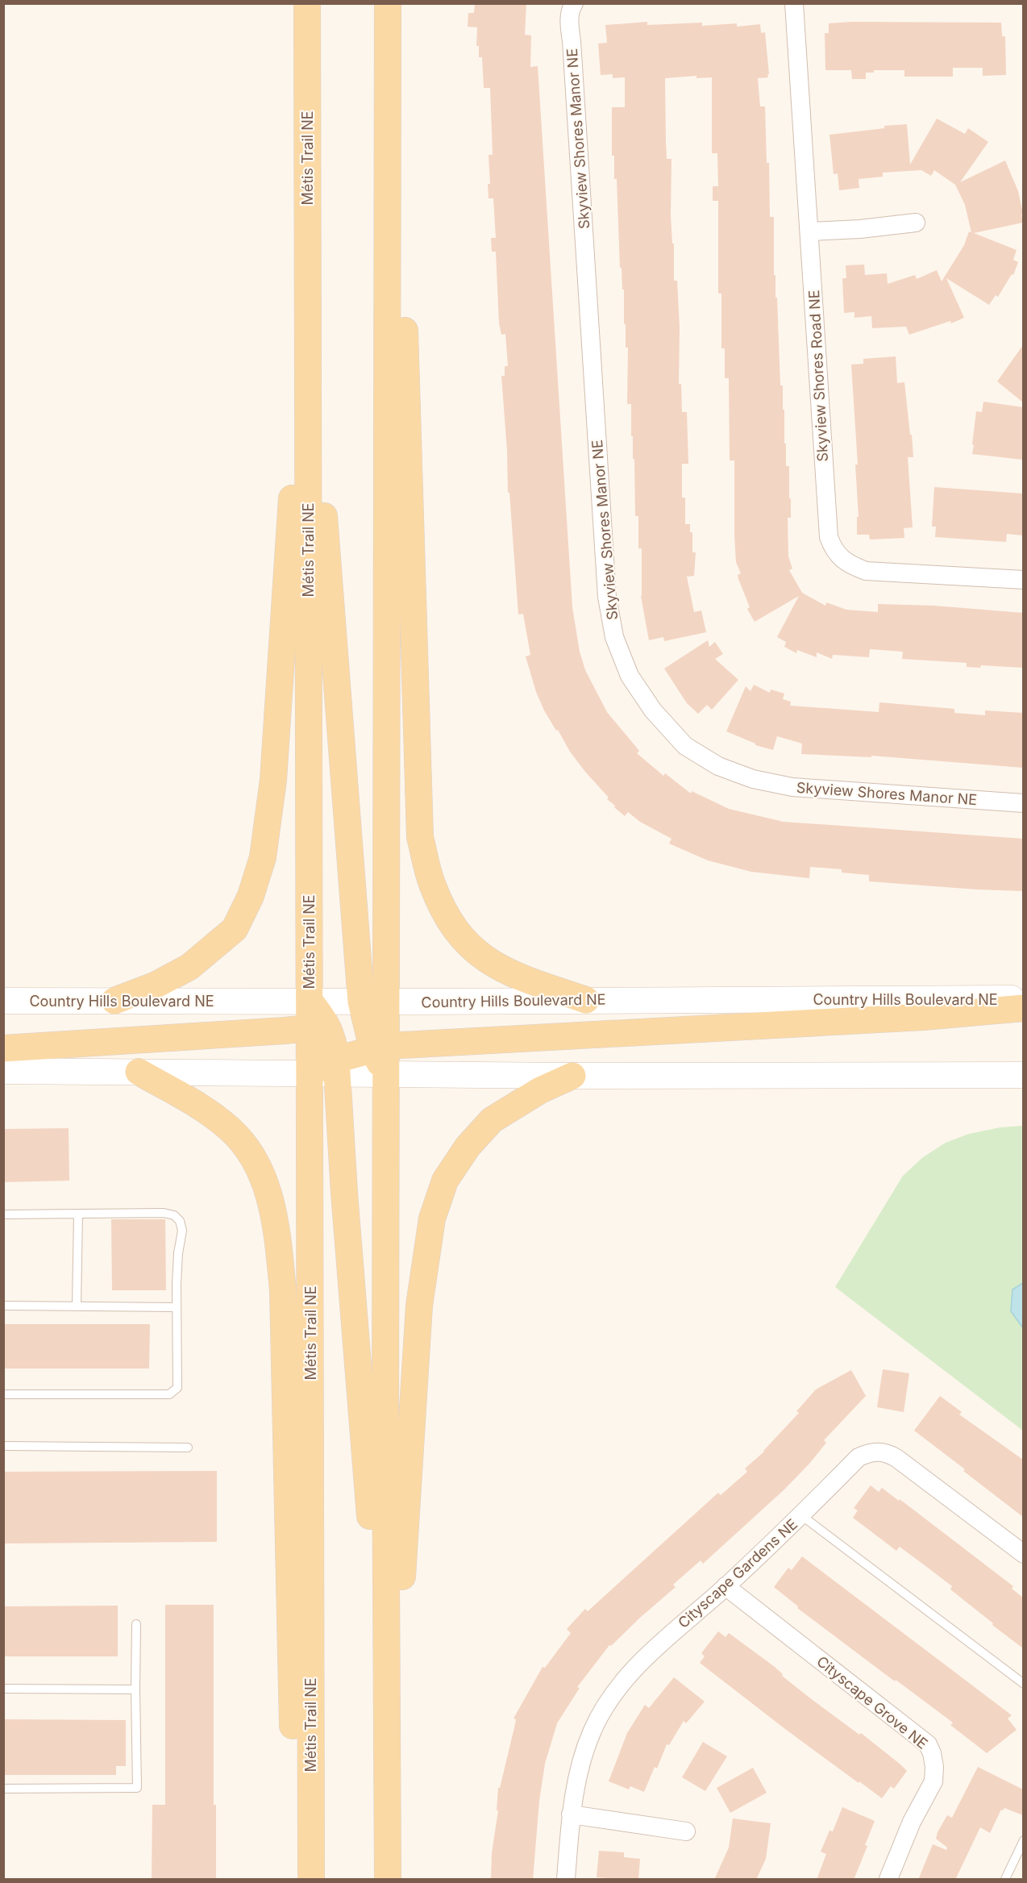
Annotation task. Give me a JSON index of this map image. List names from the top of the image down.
{
  "streets": {
    "main road": ["Métis Trail NE", "Country Hills Boulevard NE"],
    "street": [
      "Skyview Shores Manor NE",
      "Skyview Shores Road NE",
      "Cityscape Gardens NE",
      "Cityscape Grove NE"
    ]
  },
  "crossings": [
    ["Métis Trail NE", "Country Hills Boulevard NE"],
    ["Cityscape Gardens NE", "Cityscape Grove NE"]
  ]
}
